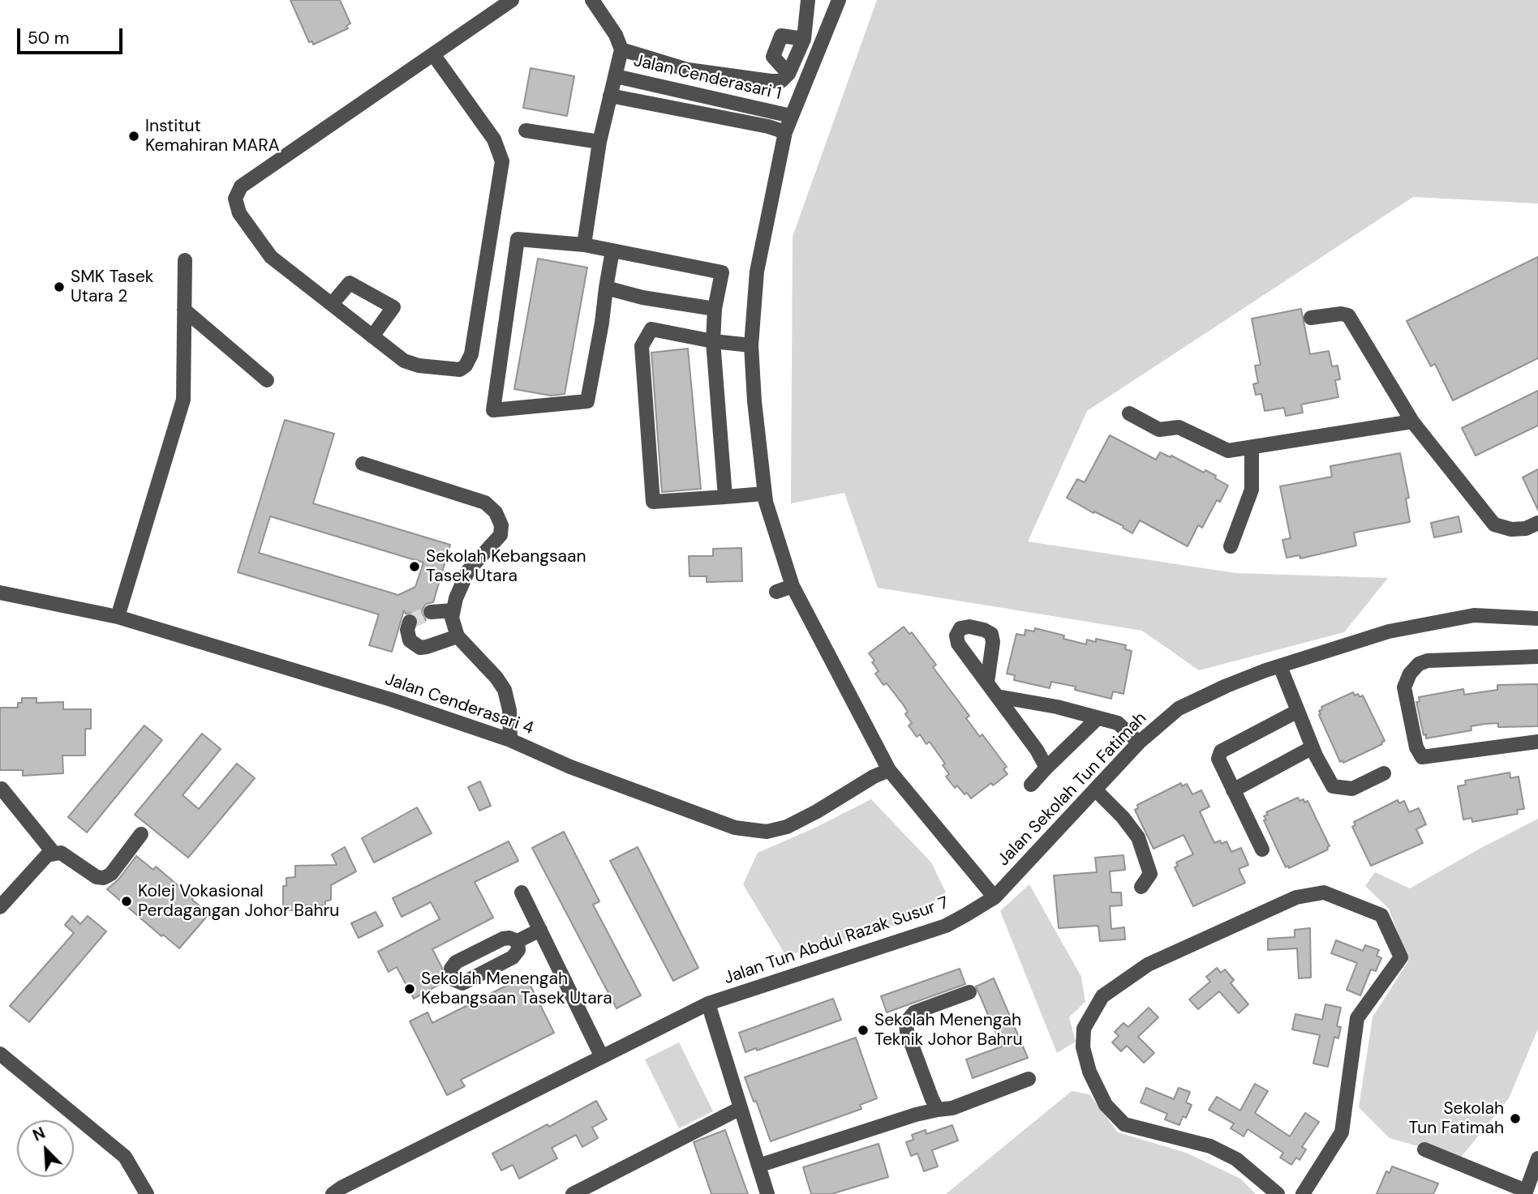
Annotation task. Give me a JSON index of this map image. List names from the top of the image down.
{
  "streets": {
    "street": [
      "Jalan Cenderasari 1",
      "Jalan Cenderasari 4",
      "Jalan Sekolah Tun Fatimah",
      "Jalan Tun Abdul Razak Susur 7"
    ]
  },
  "crossings": [
    ["Jalan Sekolah Tun Fatimah", "Jalan Tun Abdul Razak Susur 7"]
  ],
  "places": [
    "Institut Kemahiran MARA",
    "SMK Tasek Utara 2",
    "Sekolah Kebangsaan Tasek Utara",
    "Kolej Vokasional Perdagangan Johor Bahru",
    "Sekolah Menengah Kebangsaan Tasek Utara",
    "Sekolah Menengah Teknik Johor Bahru",
    "Sekolah Tun Fatimah"
  ],
  "scale_bar": "50 m",
  "north": "top left"
}
